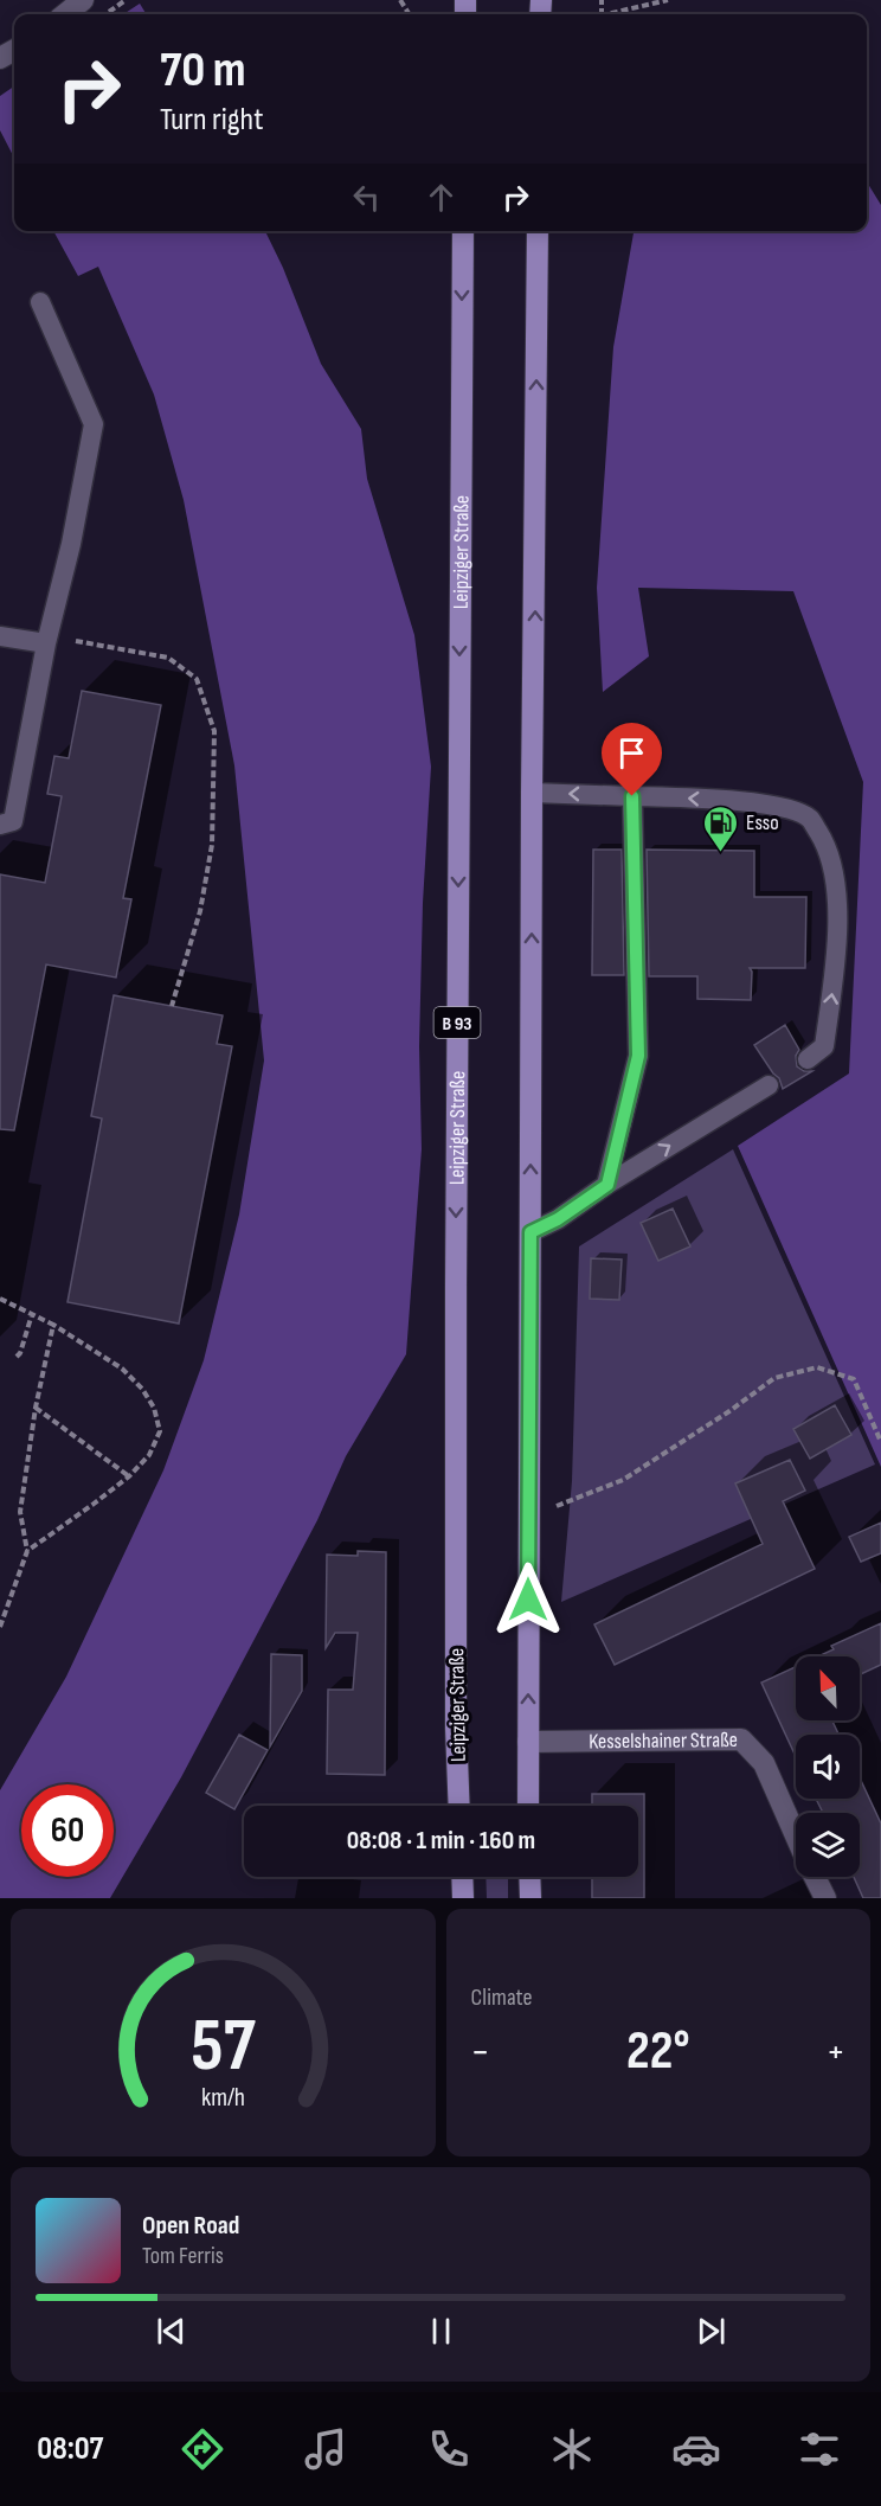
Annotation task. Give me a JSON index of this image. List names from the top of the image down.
{
  "streets": {
    "main road": ["Leipziger Straße", "B 93"],
    "street": ["Kesselshainer Straße"]
  },
  "places": {
    "fuel station": ["Esso"]
  },
  "north": "top left",
  "page": {
    "turn": ["70 m", "Turn right"],
    "limit": "60",
    "trip": "08:08 · 1 min · 160 m",
    "tile": "Climate",
    "heat": ["−", "22°", "+"],
    "song": ["Open Road", "Tom Ferris"],
    "tabs": "08:07",
    "gauge": ["57", "km/h"]
  }
}
